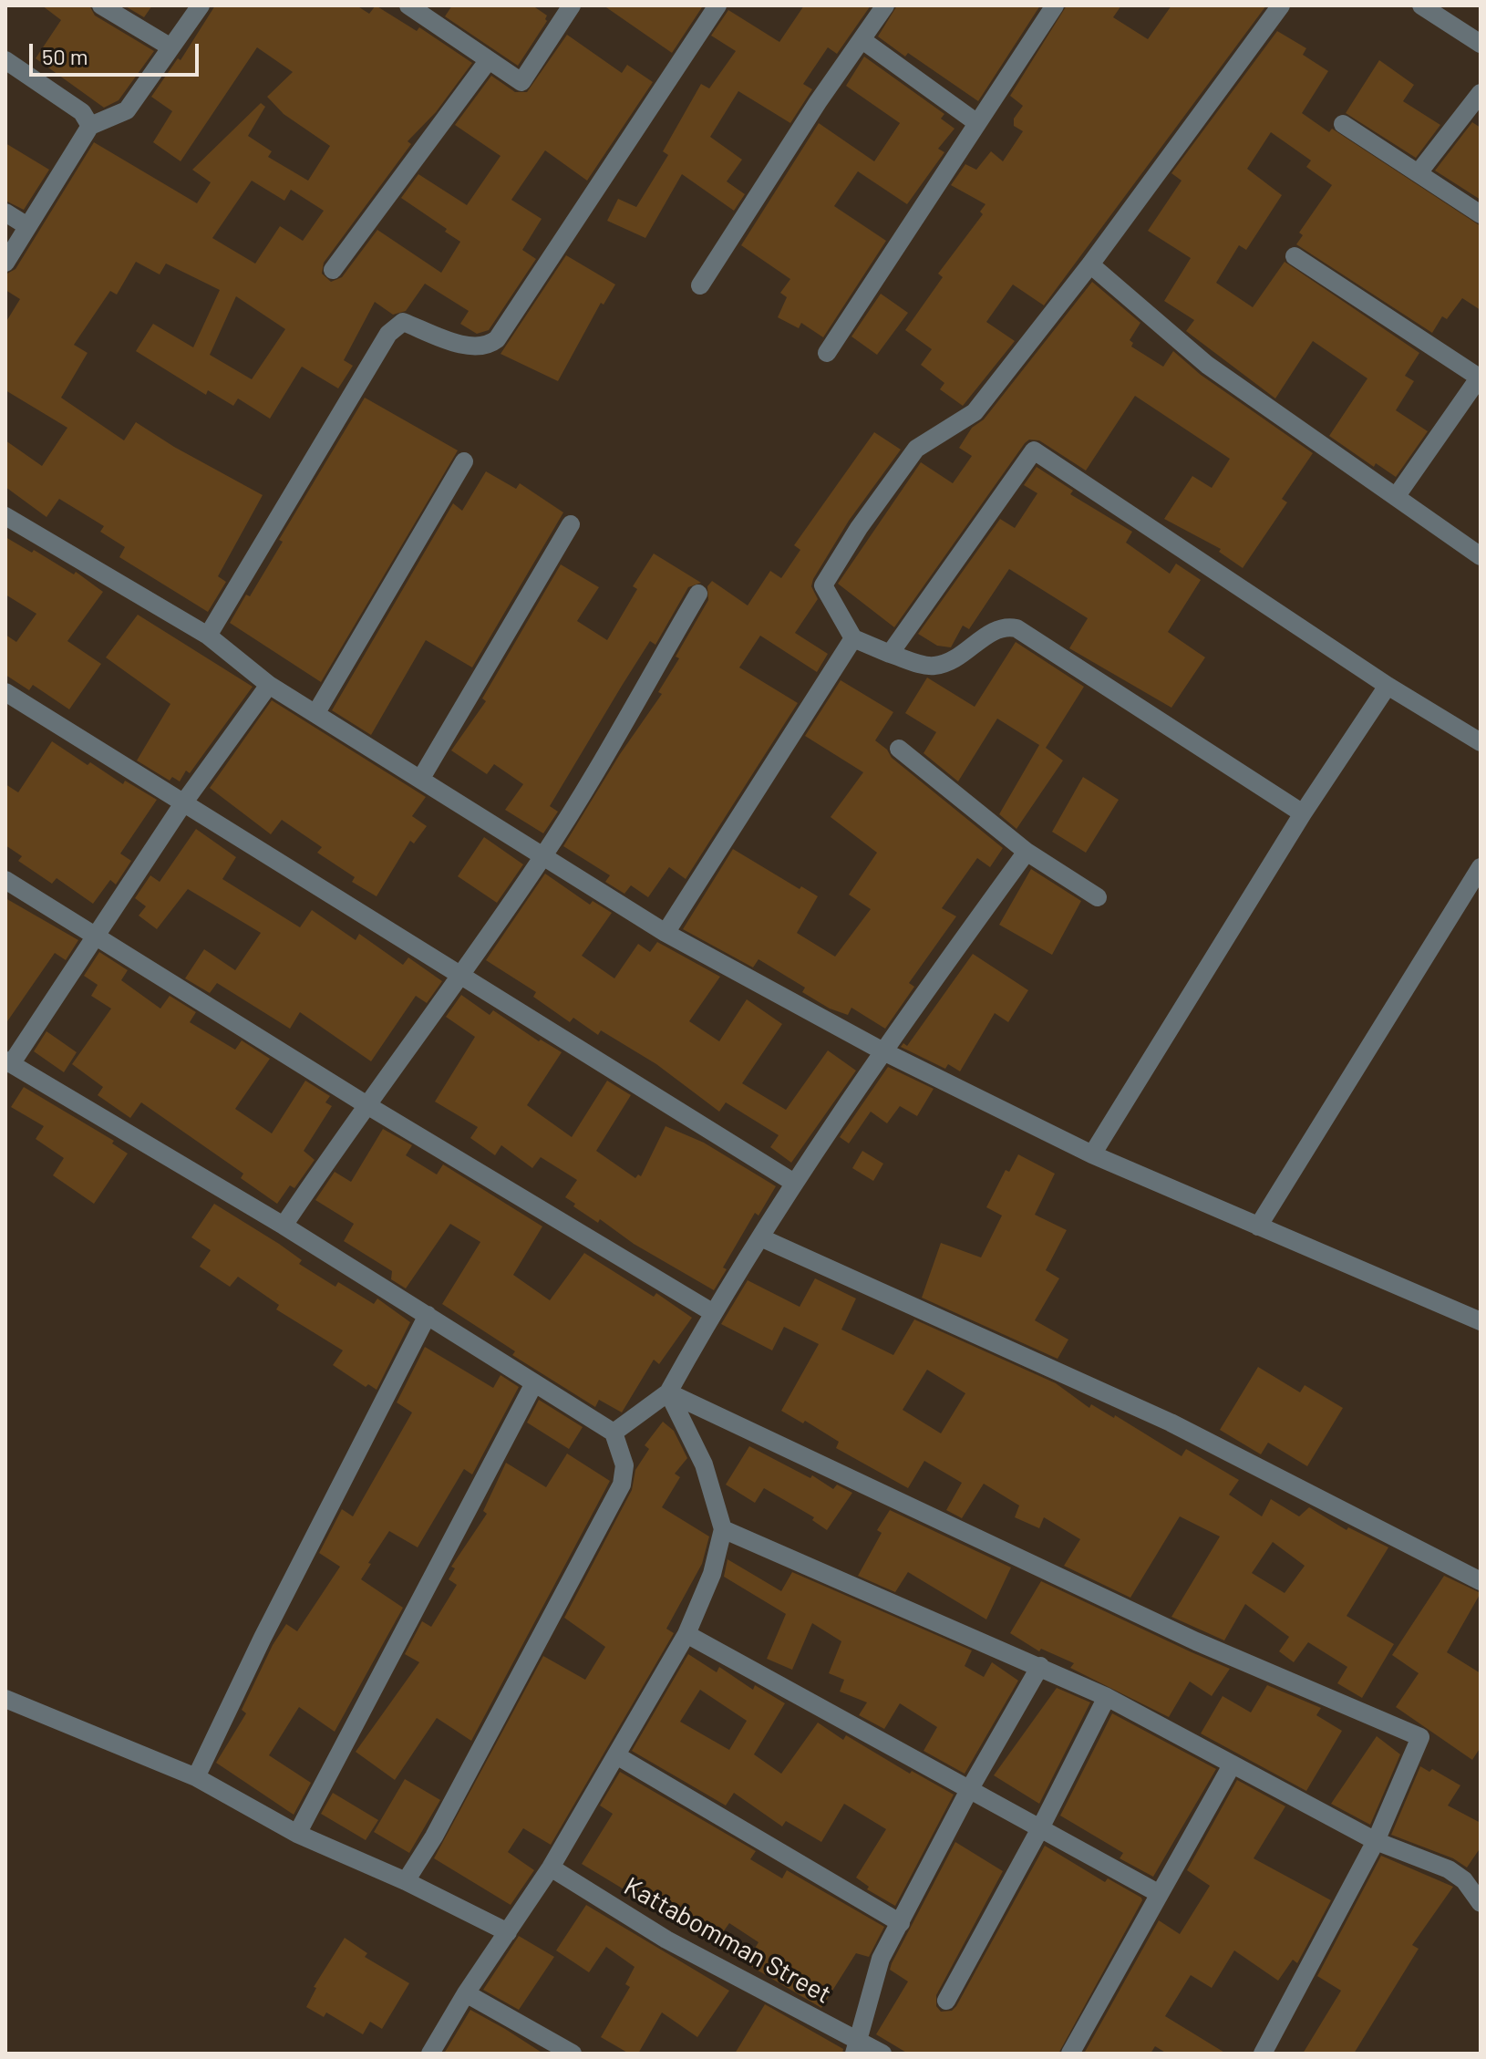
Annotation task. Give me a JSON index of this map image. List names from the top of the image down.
{
  "streets": {
    "street": ["Kattabomman Street"]
  },
  "scale_bar": "50 m"
}
